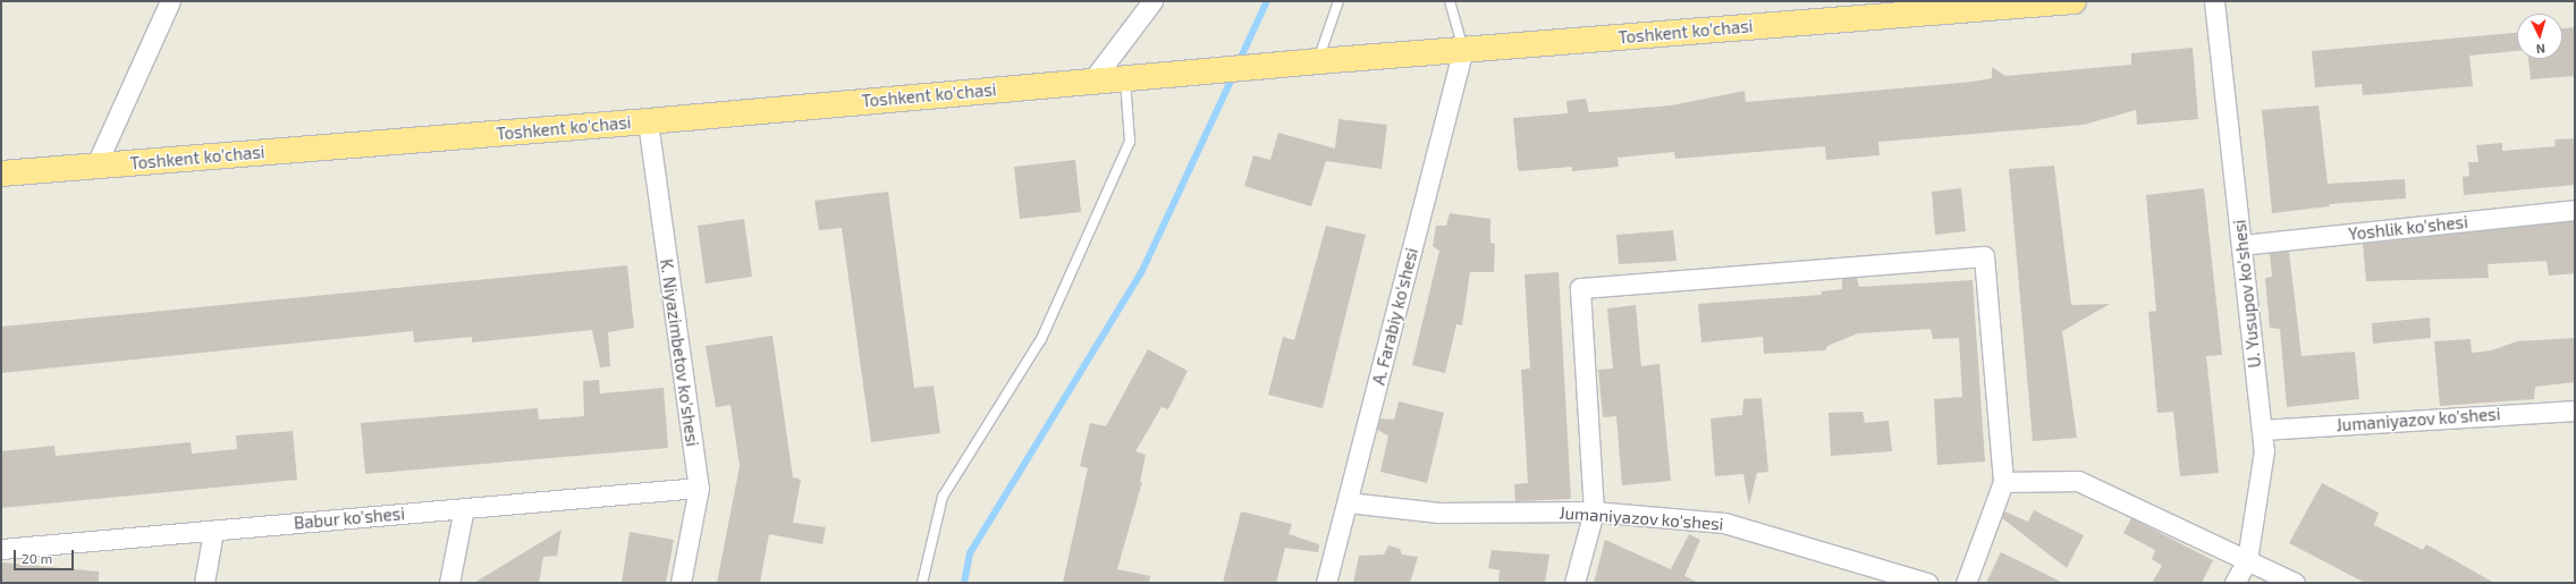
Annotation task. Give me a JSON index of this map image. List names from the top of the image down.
{
  "streets": {
    "highway": ["Toshkent ko'chasi"],
    "street": [
      "Yoshlik ko'shesi",
      "U. Yusupov ko'shesi",
      "A. Farabiy ko'shesi",
      "K. Niyazimbetov ko'shesi",
      "Jumaniyazov ko'shesi",
      "Babur ko'shesi"
    ]
  },
  "crossings": [
    ["Toshkent ko'chasi", "A. Farabiy ko'shesi"],
    ["Toshkent ko'chasi", "K. Niyazimbetov ko'shesi"],
    ["Yoshlik ko'shesi", "U. Yusupov ko'shesi"],
    ["U. Yusupov ko'shesi", "Jumaniyazov ko'shesi"],
    ["A. Farabiy ko'shesi", "Jumaniyazov ko'shesi"],
    ["K. Niyazimbetov ko'shesi", "Babur ko'shesi"]
  ],
  "scale_bar": "20 m",
  "north": "bottom"
}
